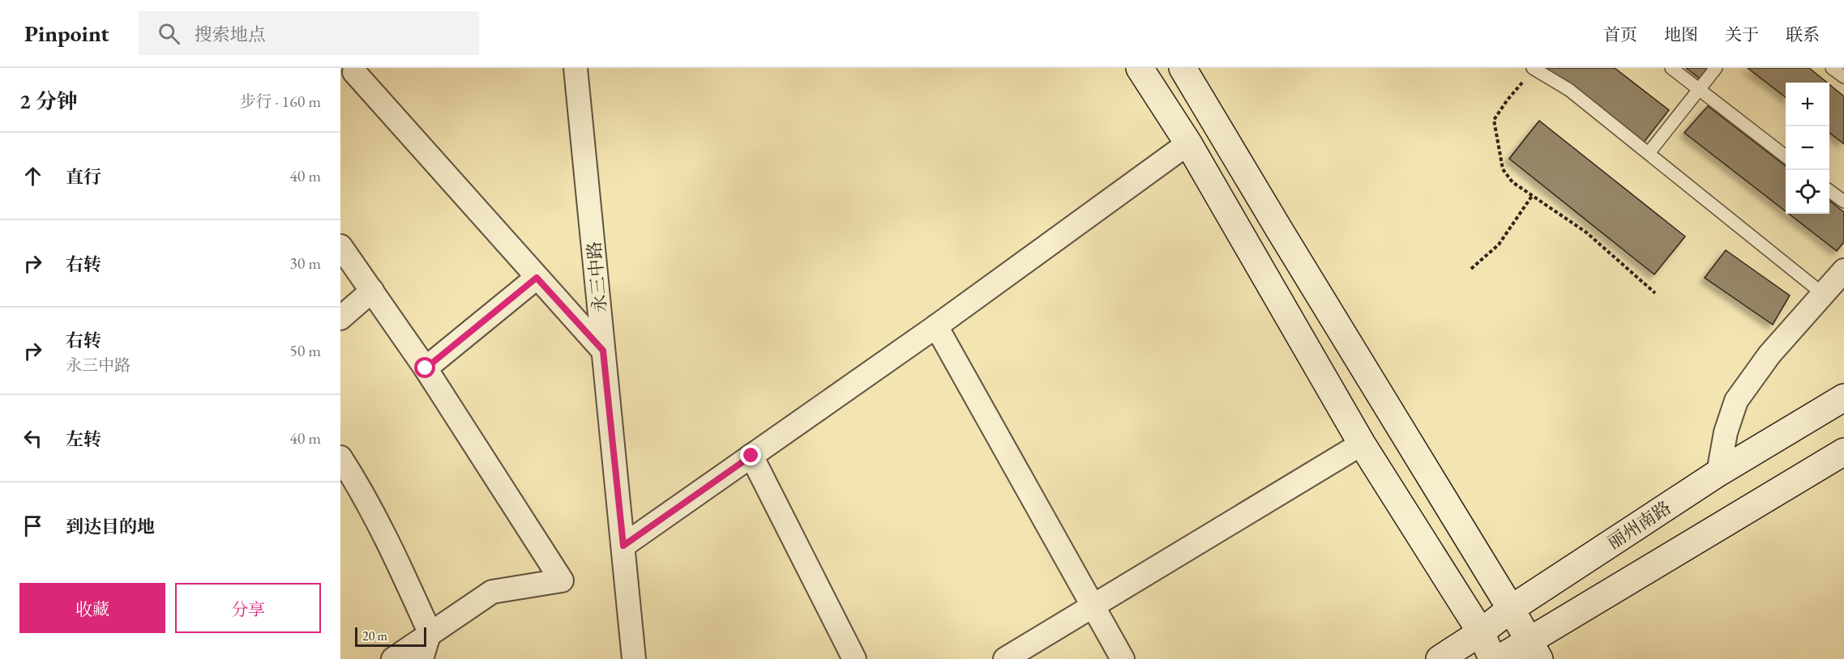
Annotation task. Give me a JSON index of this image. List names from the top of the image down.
{
  "streets": {
    "main road": ["丽州南路"],
    "street": ["永三中路"]
  },
  "scale_bar": "20 m",
  "page": {
    "header": "Pinpoint",
    "search": "搜索地点",
    "nav": [
      "首页",
      "地图",
      "关于",
      "联系"
    ],
    "heading": ["2 分钟", "步行 · 160 m"],
    "map_buttons": ["+", "−"],
    "list": [
      ["直行", "40 m"],
      ["右转", "30 m"],
      ["右转", "永三中路", "50 m"],
      ["左转", "40 m"],
      "到达目的地"
    ],
    "buttons": ["收藏", "分享"],
    "scale": "20 m"
  }
}
